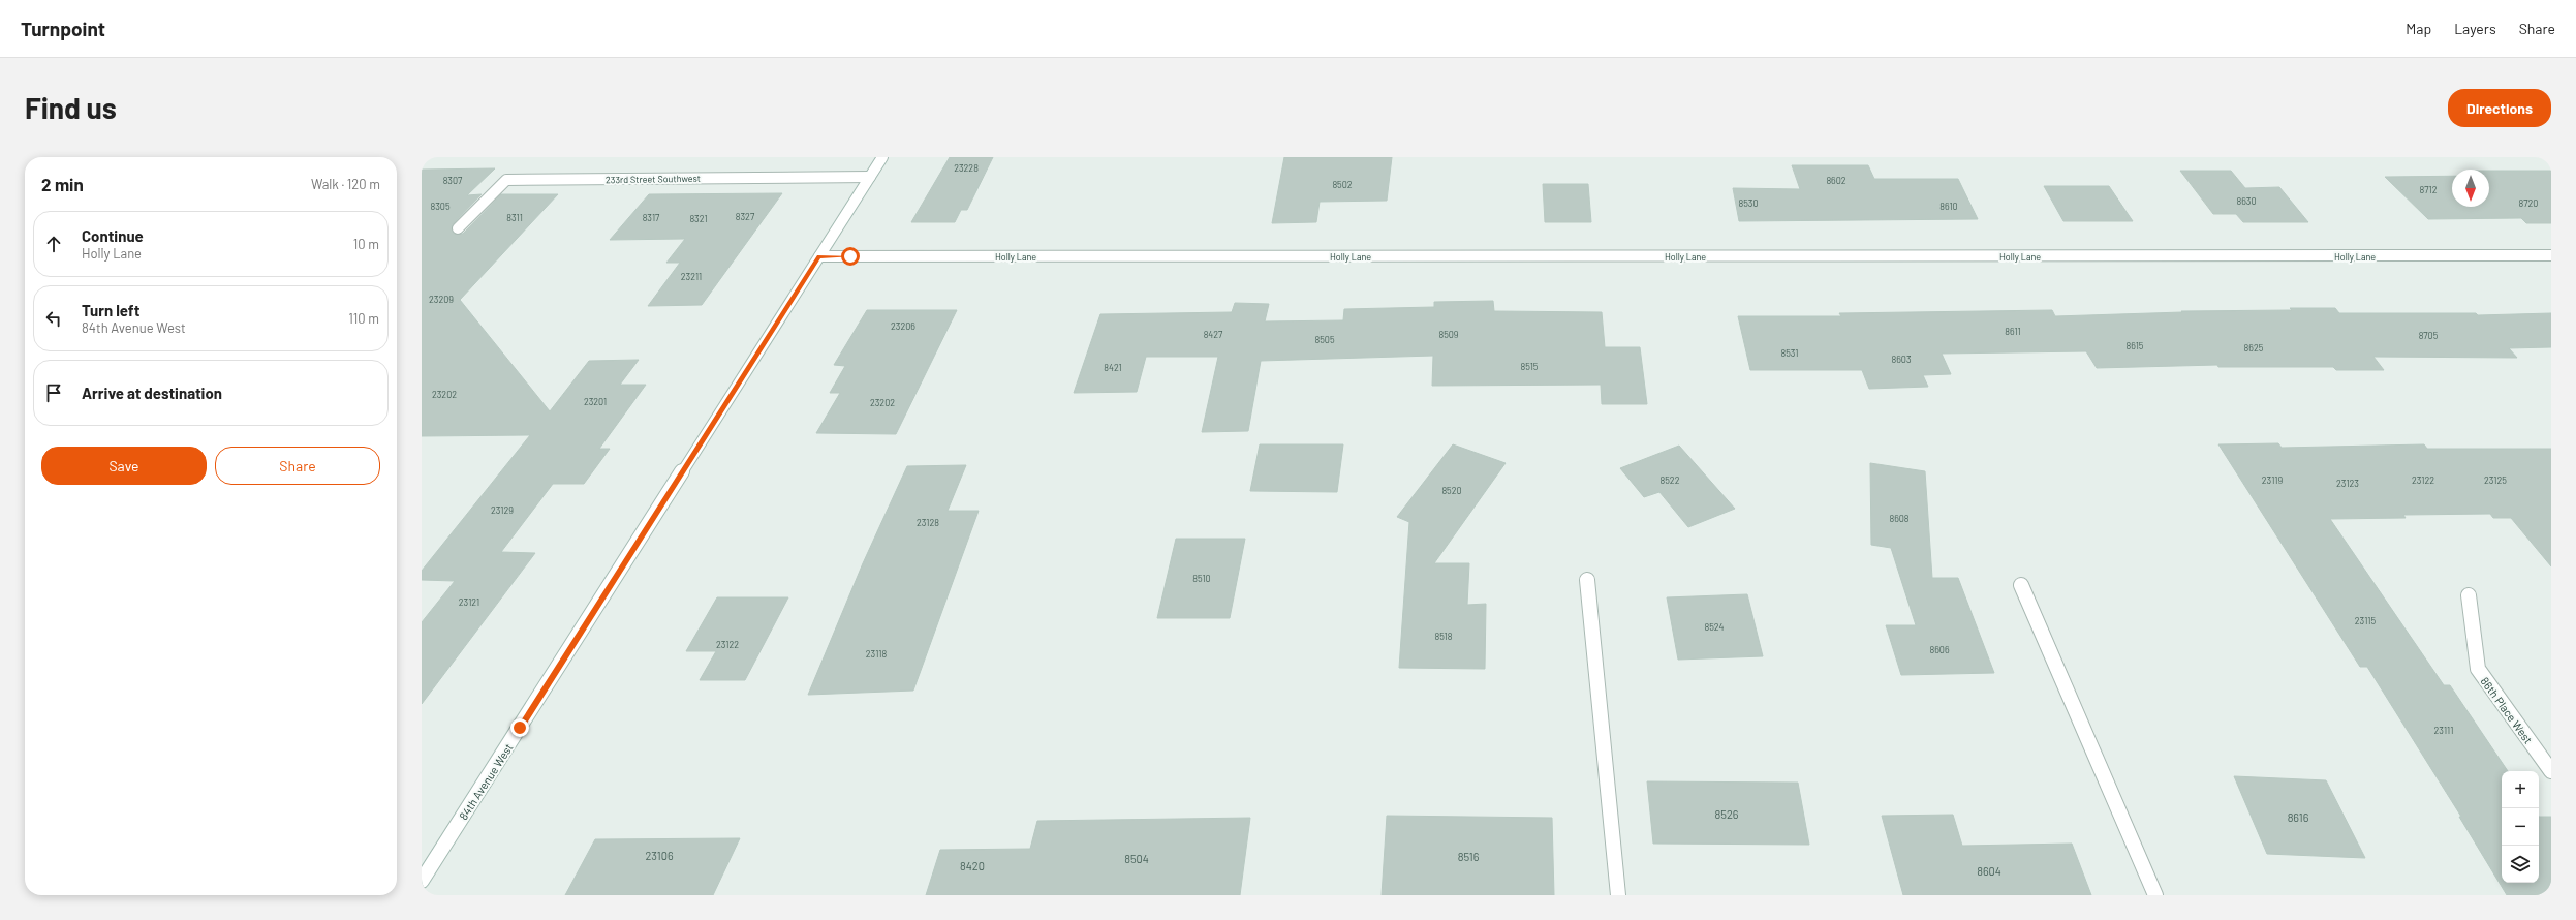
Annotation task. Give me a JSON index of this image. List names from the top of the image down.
{
  "streets": {
    "street": [
      "233rd Street Southwest",
      "Holly Lane",
      "86th Place West",
      "84th Avenue West"
    ]
  },
  "crossings": [
    ["233rd Street Southwest", "84th Avenue West"],
    ["Holly Lane", "84th Avenue West"]
  ],
  "house_numbers": [
    "23228",
    "8307",
    "8602",
    "8502",
    "8712",
    "8630",
    "8530",
    "8720",
    "8305",
    "8610",
    "8327",
    "8311",
    "8317",
    "8321",
    "23211",
    "23209",
    "23206",
    "8611",
    "8427",
    "8509",
    "8705",
    "8505",
    "8615",
    "8625",
    "8531",
    "8603",
    "8515",
    "8421",
    "23202",
    "23201",
    "23202",
    "8522",
    "23119",
    "23122",
    "23125",
    "23123",
    "8520",
    "23129",
    "8608",
    "23128",
    "8510",
    "23121",
    "23115",
    "8524",
    "8518",
    "23122",
    "8606",
    "23118",
    "23111",
    "8526",
    "8616",
    "23106",
    "8516",
    "8504",
    "8420",
    "8604"
  ],
  "north": "bottom",
  "page": {
    "header": "Turnpoint",
    "nav": ["Map", "Layers", "Share"],
    "buttons": [
      "Directions",
      ["Save", "Share"]
    ],
    "title": "Find us",
    "heading": ["2 min", "Walk · 120 m"],
    "list": [
      ["Continue", "Holly Lane", "10 m"],
      ["Turn left", "84th Avenue West", "110 m"],
      "Arrive at destination"
    ],
    "map_buttons": ["+", "−"]
  }
}
